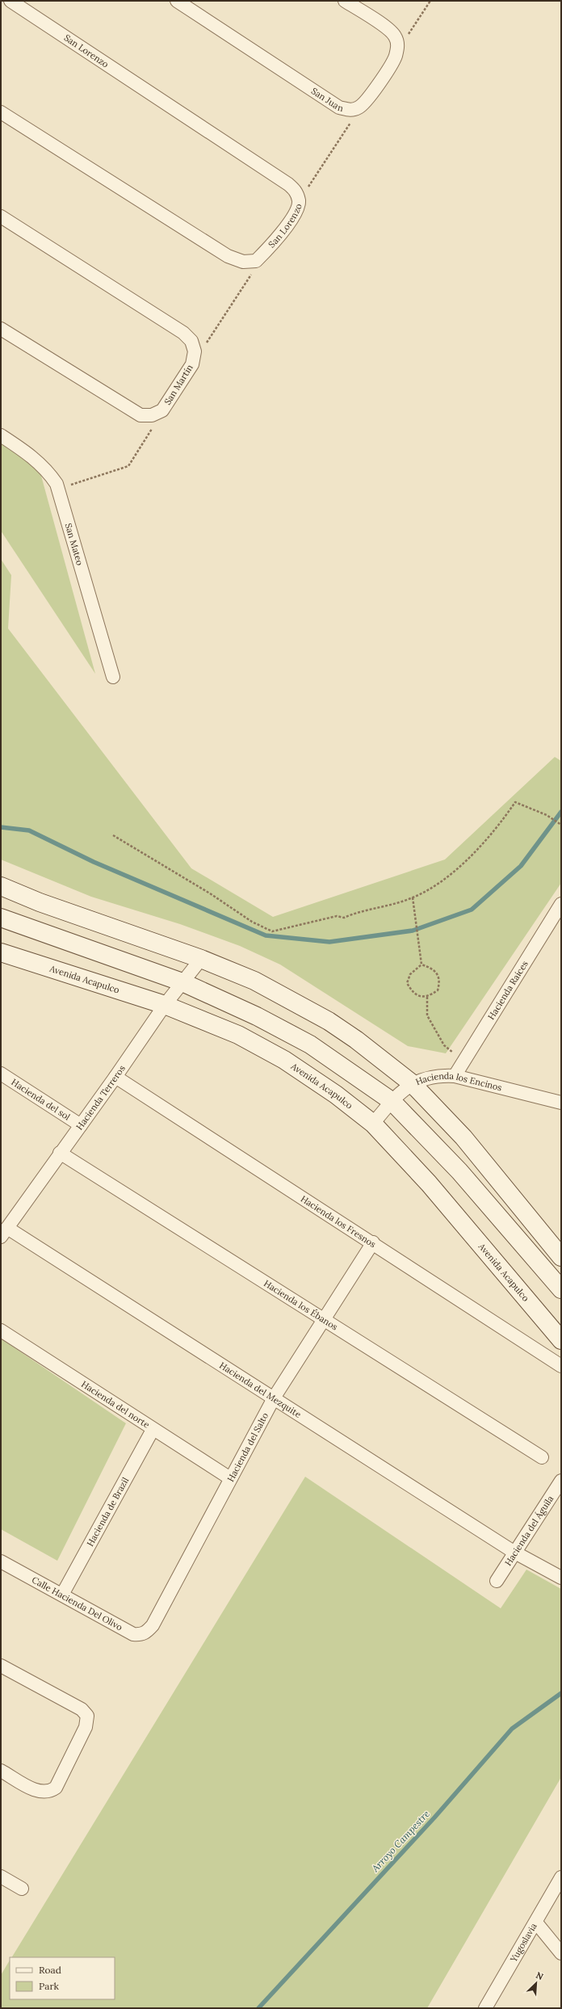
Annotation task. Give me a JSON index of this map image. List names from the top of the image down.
{
  "streets": {
    "street": [
      "San Lorenzo",
      "San Juan",
      "San Martín",
      "San Mateo",
      "Avenida Acapulco",
      "Hacienda Raíces",
      "Hacienda los Encinos",
      "Hacienda Terreros",
      "Hacienda del sol",
      "Hacienda los Fresnos",
      "Hacienda los Ébanos",
      "Hacienda del Mezquite",
      "Hacienda del norte",
      "Hacienda del Salto",
      "Hacienda de Brazil",
      "Hacienda del Águila",
      "Calle Hacienda Del Olivo",
      "Yugoslavia"
    ]
  },
  "crossings": [
    ["Avenida Acapulco", "Hacienda los Encinos"],
    ["Avenida Acapulco", "Hacienda Terreros"],
    ["Hacienda Raíces", "Hacienda los Encinos"],
    ["Hacienda Terreros", "Hacienda del sol"],
    ["Hacienda Terreros", "Hacienda los Fresnos"],
    ["Hacienda Terreros", "Hacienda los Ébanos"],
    ["Hacienda Terreros", "Hacienda del Mezquite"],
    ["Hacienda los Fresnos", "Hacienda del Salto"],
    ["Hacienda los Ébanos", "Hacienda del Salto"],
    ["Hacienda del Mezquite", "Hacienda del Salto"],
    ["Hacienda del Mezquite", "Hacienda del Águila"],
    ["Hacienda del norte", "Hacienda del Salto"],
    ["Hacienda del norte", "Hacienda de Brazil"],
    ["Hacienda del Salto", "Calle Hacienda Del Olivo"],
    ["Hacienda de Brazil", "Calle Hacienda Del Olivo"]
  ],
  "water": ["Arroyo Campestre"],
  "legend": ["Road", "Park"],
  "north": "top right"
}
